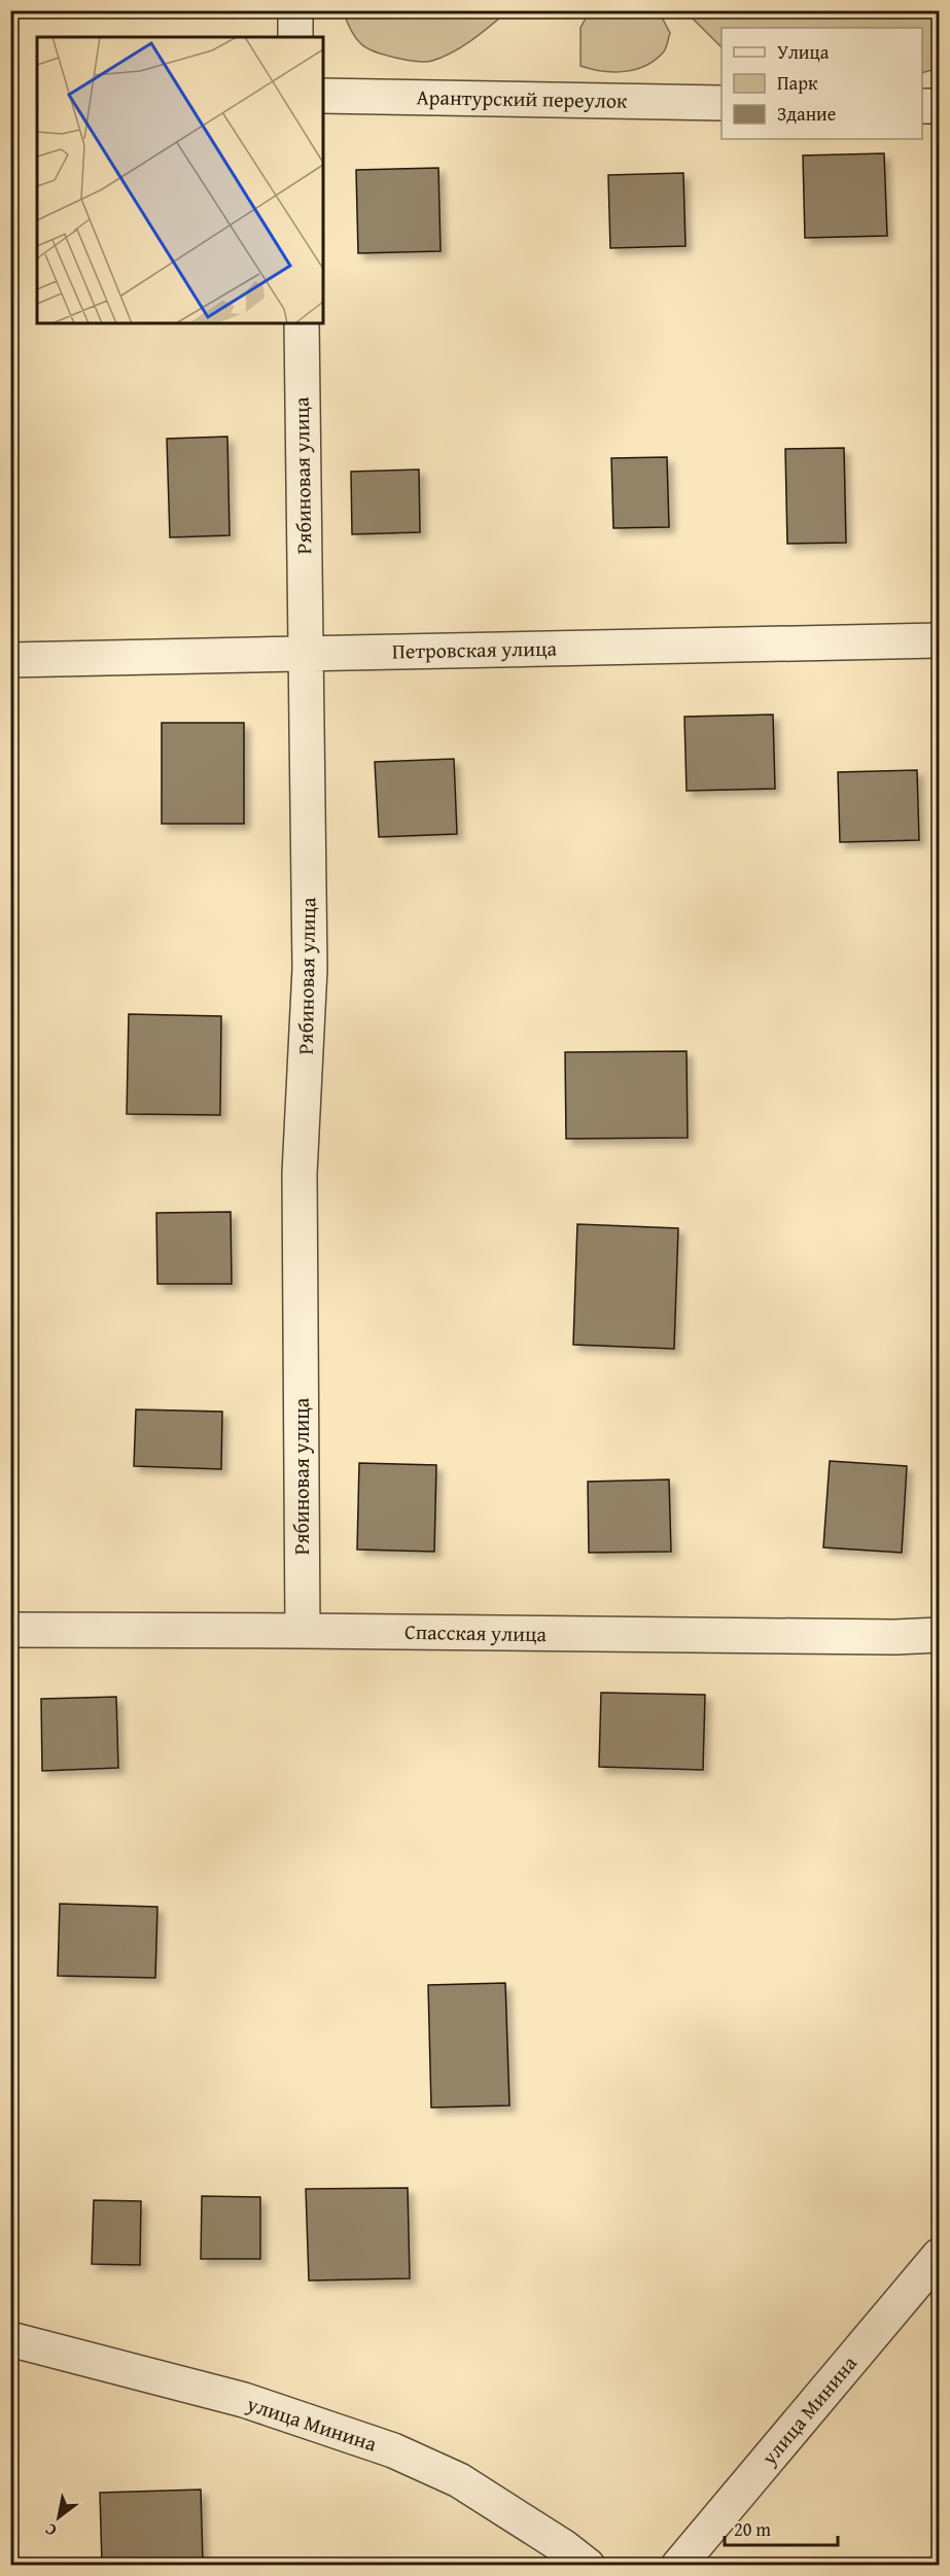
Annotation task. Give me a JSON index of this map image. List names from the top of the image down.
{
  "streets": {
    "street": [
      "Арантурский переулок",
      "Рябиновая улица",
      "Петровская улица",
      "Спасская улица",
      "улица Минина"
    ]
  },
  "crossings": [
    ["Рябиновая улица", "Петровская улица"],
    ["Рябиновая улица", "Спасская улица"]
  ],
  "legend": ["Улица", "Парк", "Здание"],
  "scale_bar": "20 m",
  "north": "bottom left"
}
